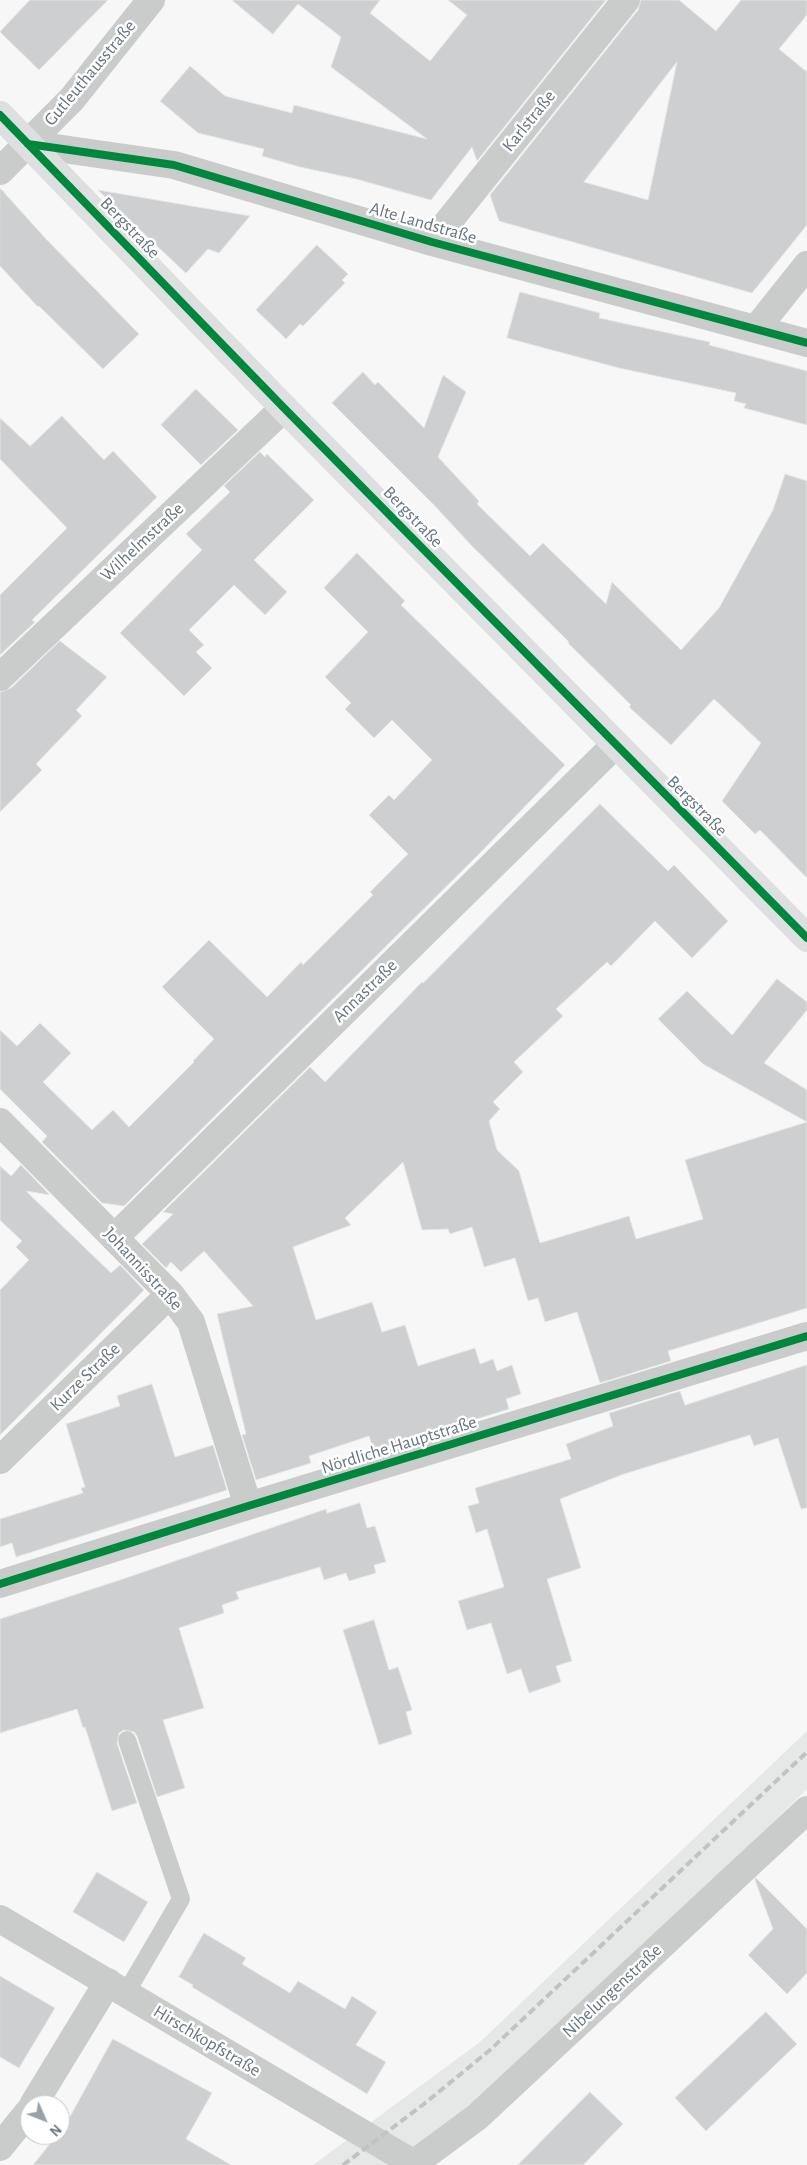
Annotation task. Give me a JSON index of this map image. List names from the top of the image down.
{
  "streets": {
    "main road": ["Bergstraße"],
    "street": [
      "Gutleuthausstraße",
      "Karlstraße",
      "Alte Landstraße",
      "Wilhelmstraße",
      "Annastraße",
      "Johannisstraße",
      "Kurze Straße",
      "Nördliche Hauptstraße",
      "Nibelungenstraße",
      "Hirschkopfstraße"
    ]
  },
  "crossings": [
    ["Gutleuthausstraße", "Alte Landstraße"],
    ["Gutleuthausstraße", "Bergstraße"],
    ["Karlstraße", "Alte Landstraße"],
    ["Alte Landstraße", "Bergstraße"],
    ["Bergstraße", "Wilhelmstraße"],
    ["Bergstraße", "Annastraße"],
    ["Annastraße", "Johannisstraße"],
    ["Johannisstraße", "Kurze Straße"],
    ["Johannisstraße", "Nördliche Hauptstraße"],
    ["Nibelungenstraße", "Hirschkopfstraße"]
  ],
  "north": "bottom right"
}
